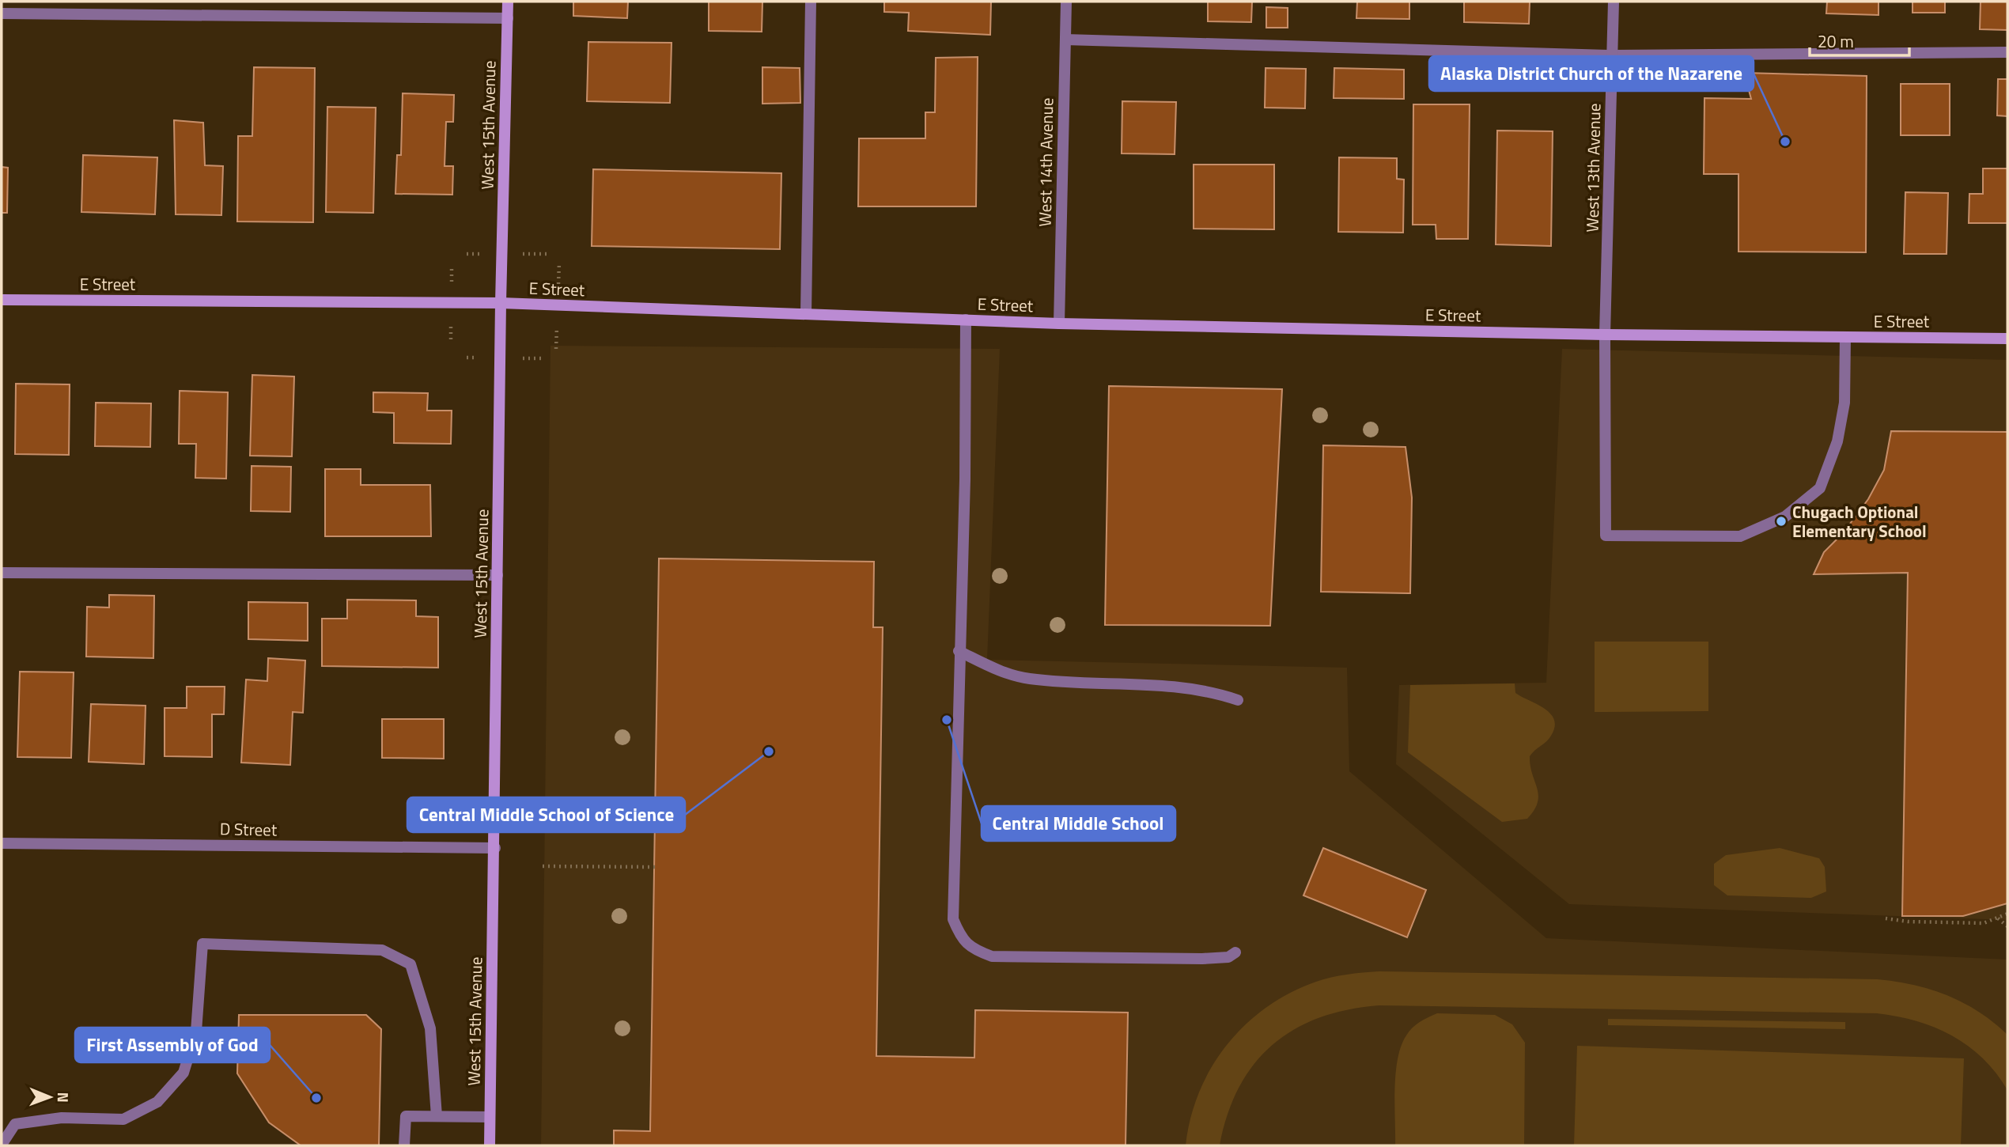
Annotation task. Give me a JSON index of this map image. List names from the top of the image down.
{
  "streets": {
    "main road": ["West 15th Avenue", "E Street"],
    "street": ["West 14th Avenue", "West 13th Avenue", "D Street"]
  },
  "crossings": [
    ["West 15th Avenue", "E Street"],
    ["West 15th Avenue", "D Street"],
    ["West 14th Avenue", "E Street"],
    ["West 13th Avenue", "E Street"]
  ],
  "places": [
    "Alaska District Church of the Nazarene",
    "Chugach Optional Elementary School",
    "Central Middle School",
    "Central Middle School of Science",
    "First Assembly of God"
  ],
  "scale_bar": "20 m",
  "north": "right"
}
